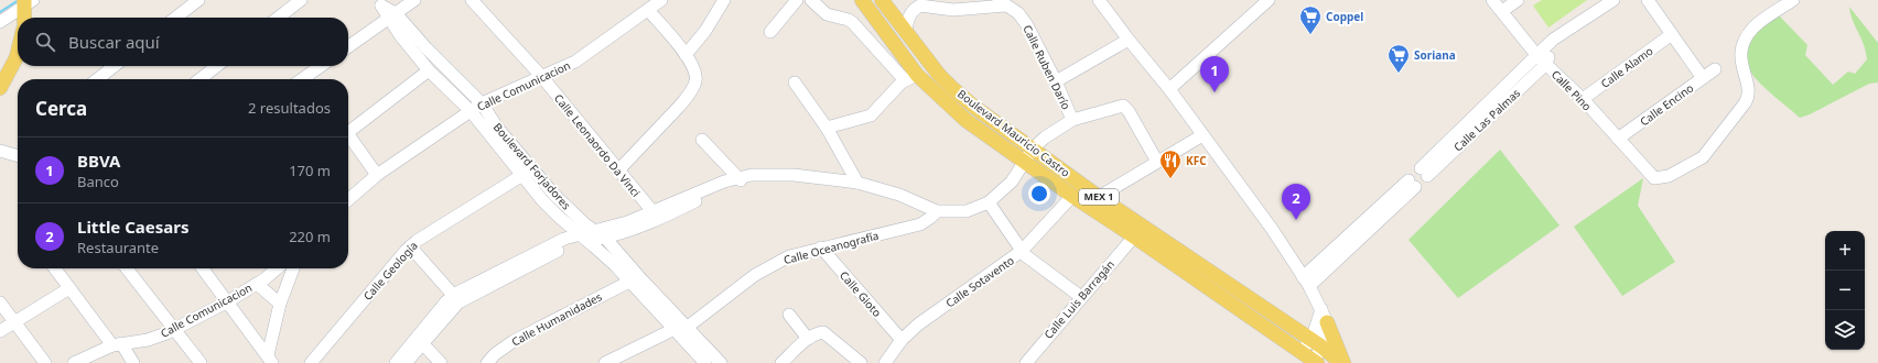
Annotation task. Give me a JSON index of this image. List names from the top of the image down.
{
  "streets": {
    "main road": ["Boulevard Mauricio Castro", "MEX 1"],
    "street": [
      "Calle Ruben Darío",
      "Calle Alamo",
      "Calle Comunicacion",
      "Calle Pino",
      "Calle Encino",
      "Calle Las Palmas",
      "Calle Leonaordo Da Vinci",
      "Boulevard Forjadores",
      "Calle Oceanografía",
      "Calle Geología",
      "Calle Sotavento",
      "Calle Gioto",
      "Calle Luis Barragán",
      "Calle Humanidades"
    ]
  },
  "crossings": [
    ["Calle Alamo", "Calle Pino"],
    ["Calle Comunicacion", "Calle Leonaordo Da Vinci"],
    ["Calle Comunicacion", "Boulevard Forjadores"],
    ["Calle Pino", "Calle Encino"],
    ["Calle Pino", "Calle Las Palmas"],
    ["Boulevard Mauricio Castro", "Calle Sotavento"],
    ["Boulevard Mauricio Castro", "Calle Luis Barragán"],
    ["Boulevard Forjadores", "Calle Oceanografía"],
    ["Boulevard Forjadores", "Calle Geología"],
    ["Boulevard Forjadores", "Calle Humanidades"],
    ["Calle Oceanografía", "Calle Gioto"],
    ["Calle Sotavento", "Calle Gioto"]
  ],
  "places": {
    "supermarket": ["Coppel", "Soriana"],
    "restaurant": ["KFC"]
  },
  "page": {
    "search": "Buscar aquí",
    "pins": ["1", "2"],
    "heading": ["Cerca", "2 resultados"],
    "list": [
      {
        "mark": "1",
        "name": "BBVA",
        "note": "Banco",
        "value": "170 m"
      },
      {
        "mark": "2",
        "name": "Little Caesars",
        "note": "Restaurante",
        "value": "220 m"
      }
    ],
    "map_buttons": ["+", "−"]
  }
}
